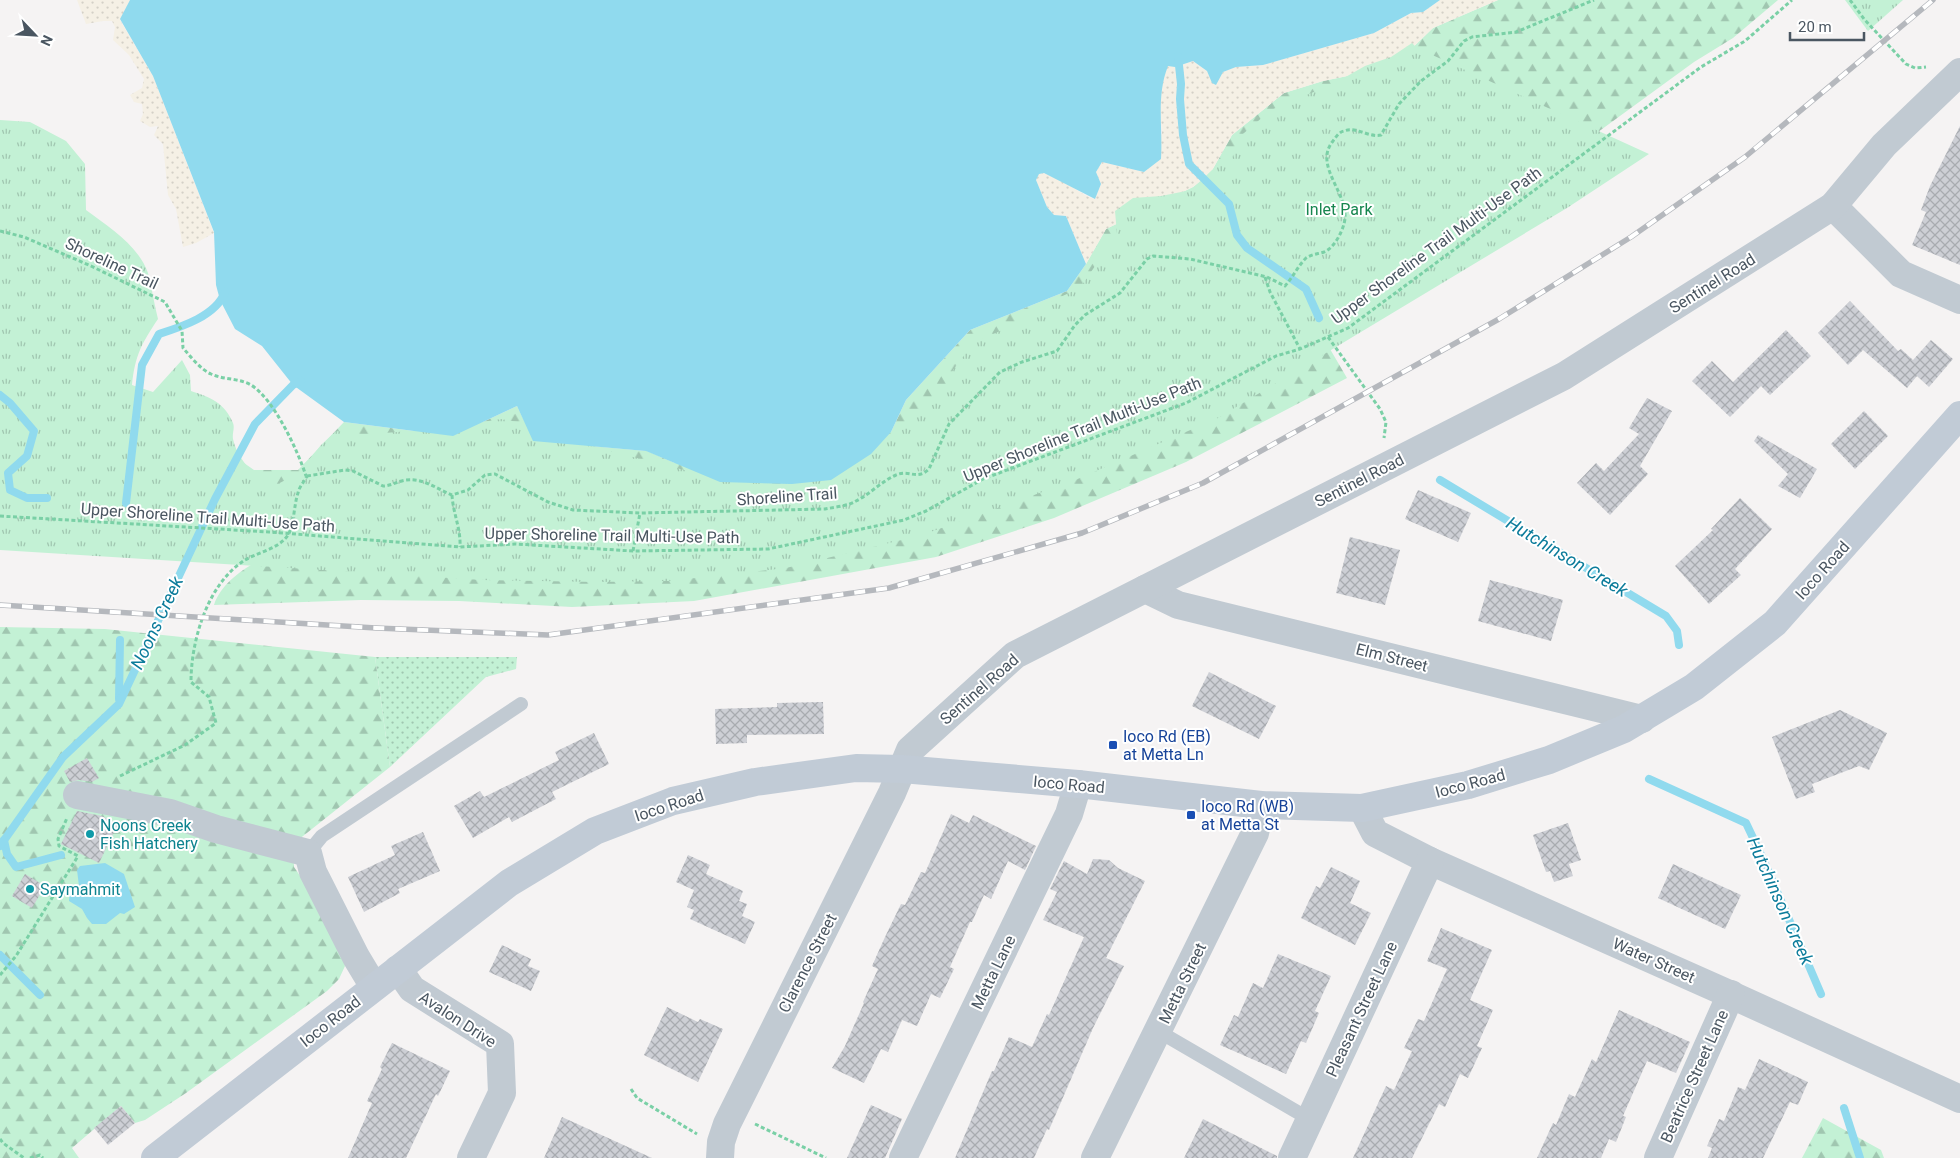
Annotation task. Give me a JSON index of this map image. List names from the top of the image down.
{
  "streets": {
    "main road": ["Ioco Road"],
    "street": [
      "Sentinel Road",
      "Elm Street",
      "Water Street",
      "Clarence Street",
      "Metta Lane",
      "Metta Street",
      "Pleasant Street Lane",
      "Avalon Drive",
      "Beatrice Street Lane"
    ],
    "path": ["Upper Shoreline Trail Multi-Use Path", "Shoreline Trail"]
  },
  "crossings": [
    ["Sentinel Road", "Ioco Road"],
    ["Sentinel Road", "Elm Street"],
    ["Sentinel Road", "Clarence Street"],
    ["Ioco Road", "Elm Street"],
    ["Ioco Road", "Water Street"],
    ["Ioco Road", "Clarence Street"],
    ["Ioco Road", "Metta Lane"],
    ["Ioco Road", "Metta Street"],
    ["Ioco Road", "Avalon Drive"],
    ["Water Street", "Pleasant Street Lane"],
    ["Water Street", "Beatrice Street Lane"]
  ],
  "water": ["Hutchinson Creek", "Noons Creek"],
  "parks": ["Inlet Park"],
  "places": {
    "transit": ["Ioco Rd (EB) at Metta Ln", "Ioco Rd (WB) at Metta St"],
    "other": ["Noons Creek Fish Hatchery", "Saymahmit"]
  },
  "scale_bar": "20 m",
  "north": "bottom right"
}
